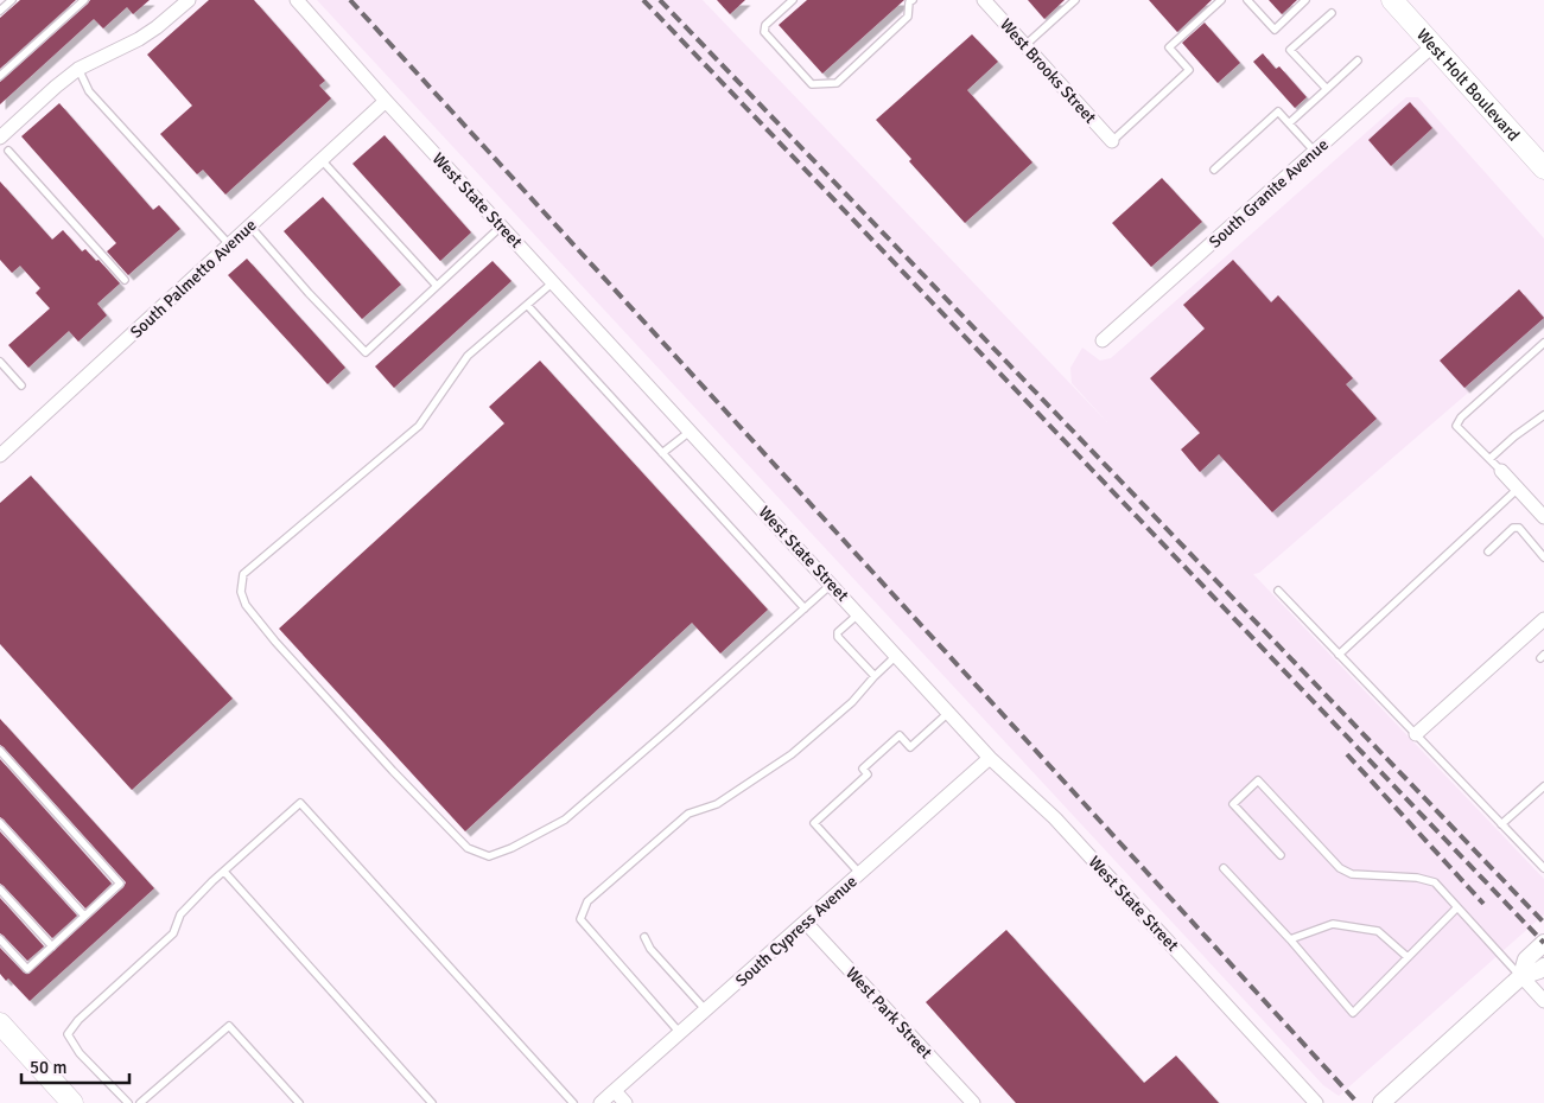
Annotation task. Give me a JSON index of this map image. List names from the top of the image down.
{
  "streets": {
    "main road": ["West Holt Boulevard"],
    "street": [
      "West Brooks Street",
      "South Granite Avenue",
      "West State Street",
      "South Palmetto Avenue",
      "South Cypress Avenue",
      "West Park Street"
    ]
  },
  "crossings": [
    ["West Holt Boulevard", "South Granite Avenue"],
    ["West State Street", "South Palmetto Avenue"],
    ["West State Street", "South Cypress Avenue"],
    ["South Cypress Avenue", "West Park Street"]
  ],
  "scale_bar": "50 m"
}
